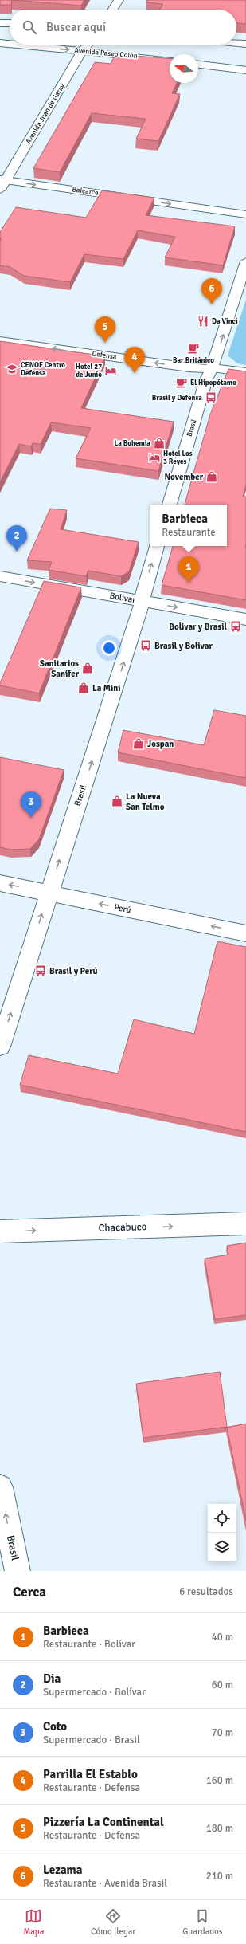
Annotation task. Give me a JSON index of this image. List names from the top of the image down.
{
  "streets": {
    "street": [
      "Avenida Paseo Colón",
      "Avenida Juan de Garay",
      "Balcarce",
      "Defensa",
      "Brasil",
      "Bolívar",
      "Perú",
      "Chacabuco"
    ]
  },
  "crossings": [
    ["Avenida Paseo Colón", "Avenida Juan de Garay"],
    ["Avenida Juan de Garay", "Balcarce"],
    ["Defensa", "Brasil"],
    ["Brasil", "Bolívar"],
    ["Brasil", "Perú"]
  ],
  "one_way": [
    "Avenida Paseo Colón",
    "Defensa",
    "Brasil",
    "Bolívar",
    "Perú",
    "Chacabuco"
  ],
  "places": {
    "restaurant": ["Da Vinci"],
    "cafe": ["Bar Británico", "El Hipopótamo"],
    "school or university": ["CENOF Centro Defensa"],
    "hotel": ["Hotel 27 de Junio", "Hotel Los 3 Reyes"],
    "bus stop": [
      "Brasil y Defensa",
      "Bolivar y Brasil",
      "Brasil y Bolivar",
      "Brasil y Perú"
    ],
    "shop": [
      "La Bohemia",
      "November",
      "Sanitarios Sanifer",
      "La Mini",
      "Jospan",
      "La Nueva San Telmo"
    ]
  },
  "north": "left",
  "page": {
    "search": "Buscar aquí",
    "pins": [
      "6",
      "5",
      "4",
      "2",
      "1",
      "3"
    ],
    "popup": ["Barbieca", "Restaurante"],
    "heading": ["Cerca", "6 resultados"],
    "list": [
      {
        "mark": "1",
        "name": "Barbieca",
        "note": "Restaurante · Bolívar",
        "value": "40 m"
      },
      {
        "mark": "2",
        "name": "Dia",
        "note": "Supermercado · Bolívar",
        "value": "60 m"
      },
      {
        "mark": "3",
        "name": "Coto",
        "note": "Supermercado · Brasil",
        "value": "70 m"
      },
      {
        "mark": "4",
        "name": "Parrilla El Establo",
        "note": "Restaurante · Defensa",
        "value": "160 m"
      },
      {
        "mark": "5",
        "name": "Pizzería La Continental",
        "note": "Restaurante · Defensa",
        "value": "180 m"
      },
      {
        "mark": "6",
        "name": "Lezama",
        "note": "Restaurante · Avenida Brasil",
        "value": "210 m"
      }
    ],
    "nav": ["Mapa", "Cómo llegar", "Guardados"]
  }
}
